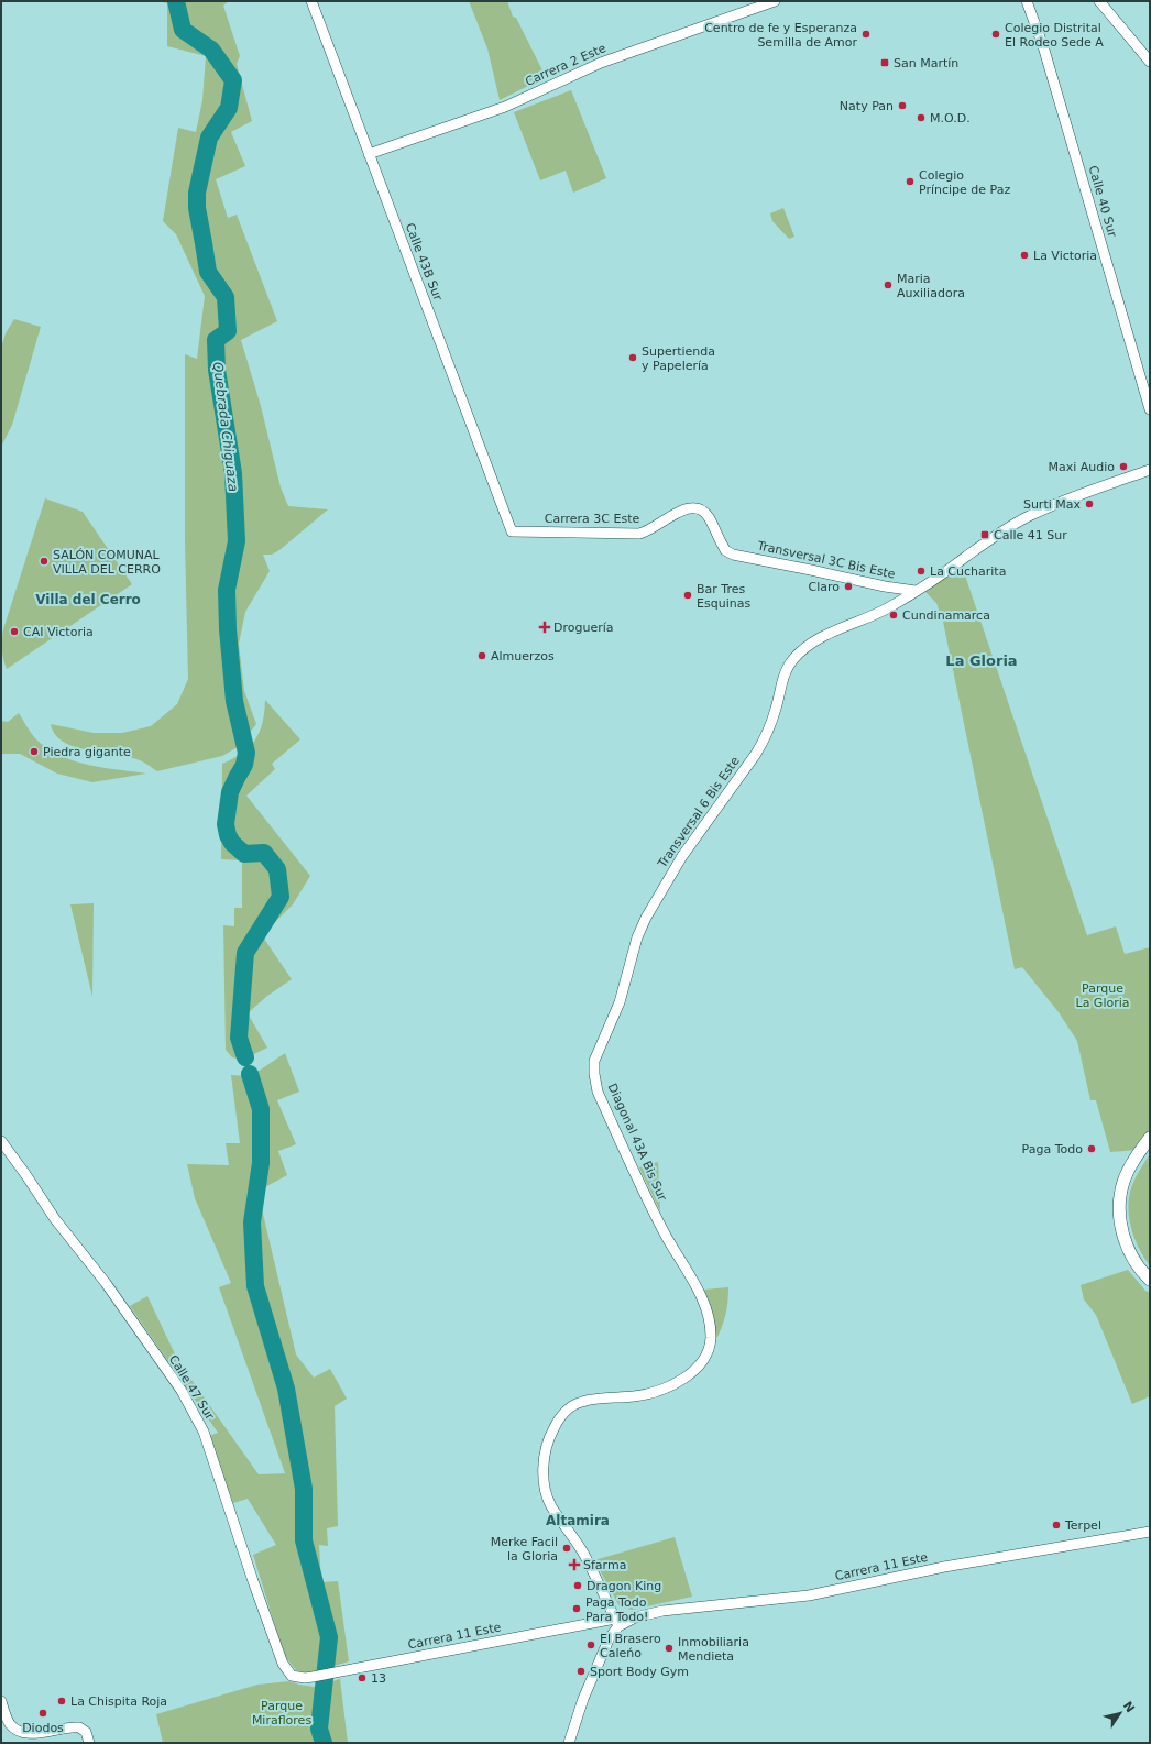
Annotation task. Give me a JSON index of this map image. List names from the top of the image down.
{
  "streets": {
    "street": [
      "Carrera 2 Este",
      "Calle 40 Sur",
      "Calle 43B Sur",
      "Carrera 3C Este",
      "Transversal 3C Bis Este",
      "Transversal 6 Bis Este",
      "Diagonal 43A Bis Sur",
      "Calle 47 Sur",
      "Carrera 11 Este"
    ]
  },
  "crossings": [
    ["Carrera 2 Este", "Calle 43B Sur"],
    ["Calle 43B Sur", "Carrera 3C Este"],
    ["Carrera 3C Este", "Transversal 3C Bis Este"],
    ["Transversal 3C Bis Este", "Transversal 6 Bis Este"],
    ["Transversal 6 Bis Este", "Diagonal 43A Bis Sur"],
    ["Diagonal 43A Bis Sur", "Carrera 11 Este"],
    ["Calle 47 Sur", "Carrera 11 Este"]
  ],
  "districts": ["Villa del Cerro", "La Gloria", "Altamira"],
  "water": ["Quebrada Chiguaza"],
  "parks": ["Parque La Gloria", "Parque Miraflores"],
  "places": {
    "other": [
      "Centro de fe y Esperanza Semilla de Amor",
      "Colegio Distrital El Rodeo Sede A",
      "Naty Pan",
      "M.O.D.",
      "Colegio Príncipe de Paz",
      "La Victoria",
      "Maria Auxiliadora",
      "Supertienda y Papelería",
      "Maxi Audio",
      "Surti Max",
      "SALÓN COMUNAL VILLA DEL CERRO",
      "La Cucharita",
      "Claro",
      "Bar Tres Esquinas",
      "Cundinamarca",
      "CAI Victoria",
      "Almuerzos",
      "Piedra gigante",
      "Paga Todo",
      "Terpel",
      "Merke Facil la Gloria",
      "Dragon King",
      "Paga Todo Para Todo!",
      "El Brasero Caleńo",
      "Inmobiliaria Mendieta",
      "Sport Body Gym",
      "13",
      "La Chispita Roja",
      "Diodos"
    ],
    "transit": ["San Martín", "Calle 41 Sur"],
    "health": ["Droguería", "Sfarma"]
  },
  "north": "top right"
}
